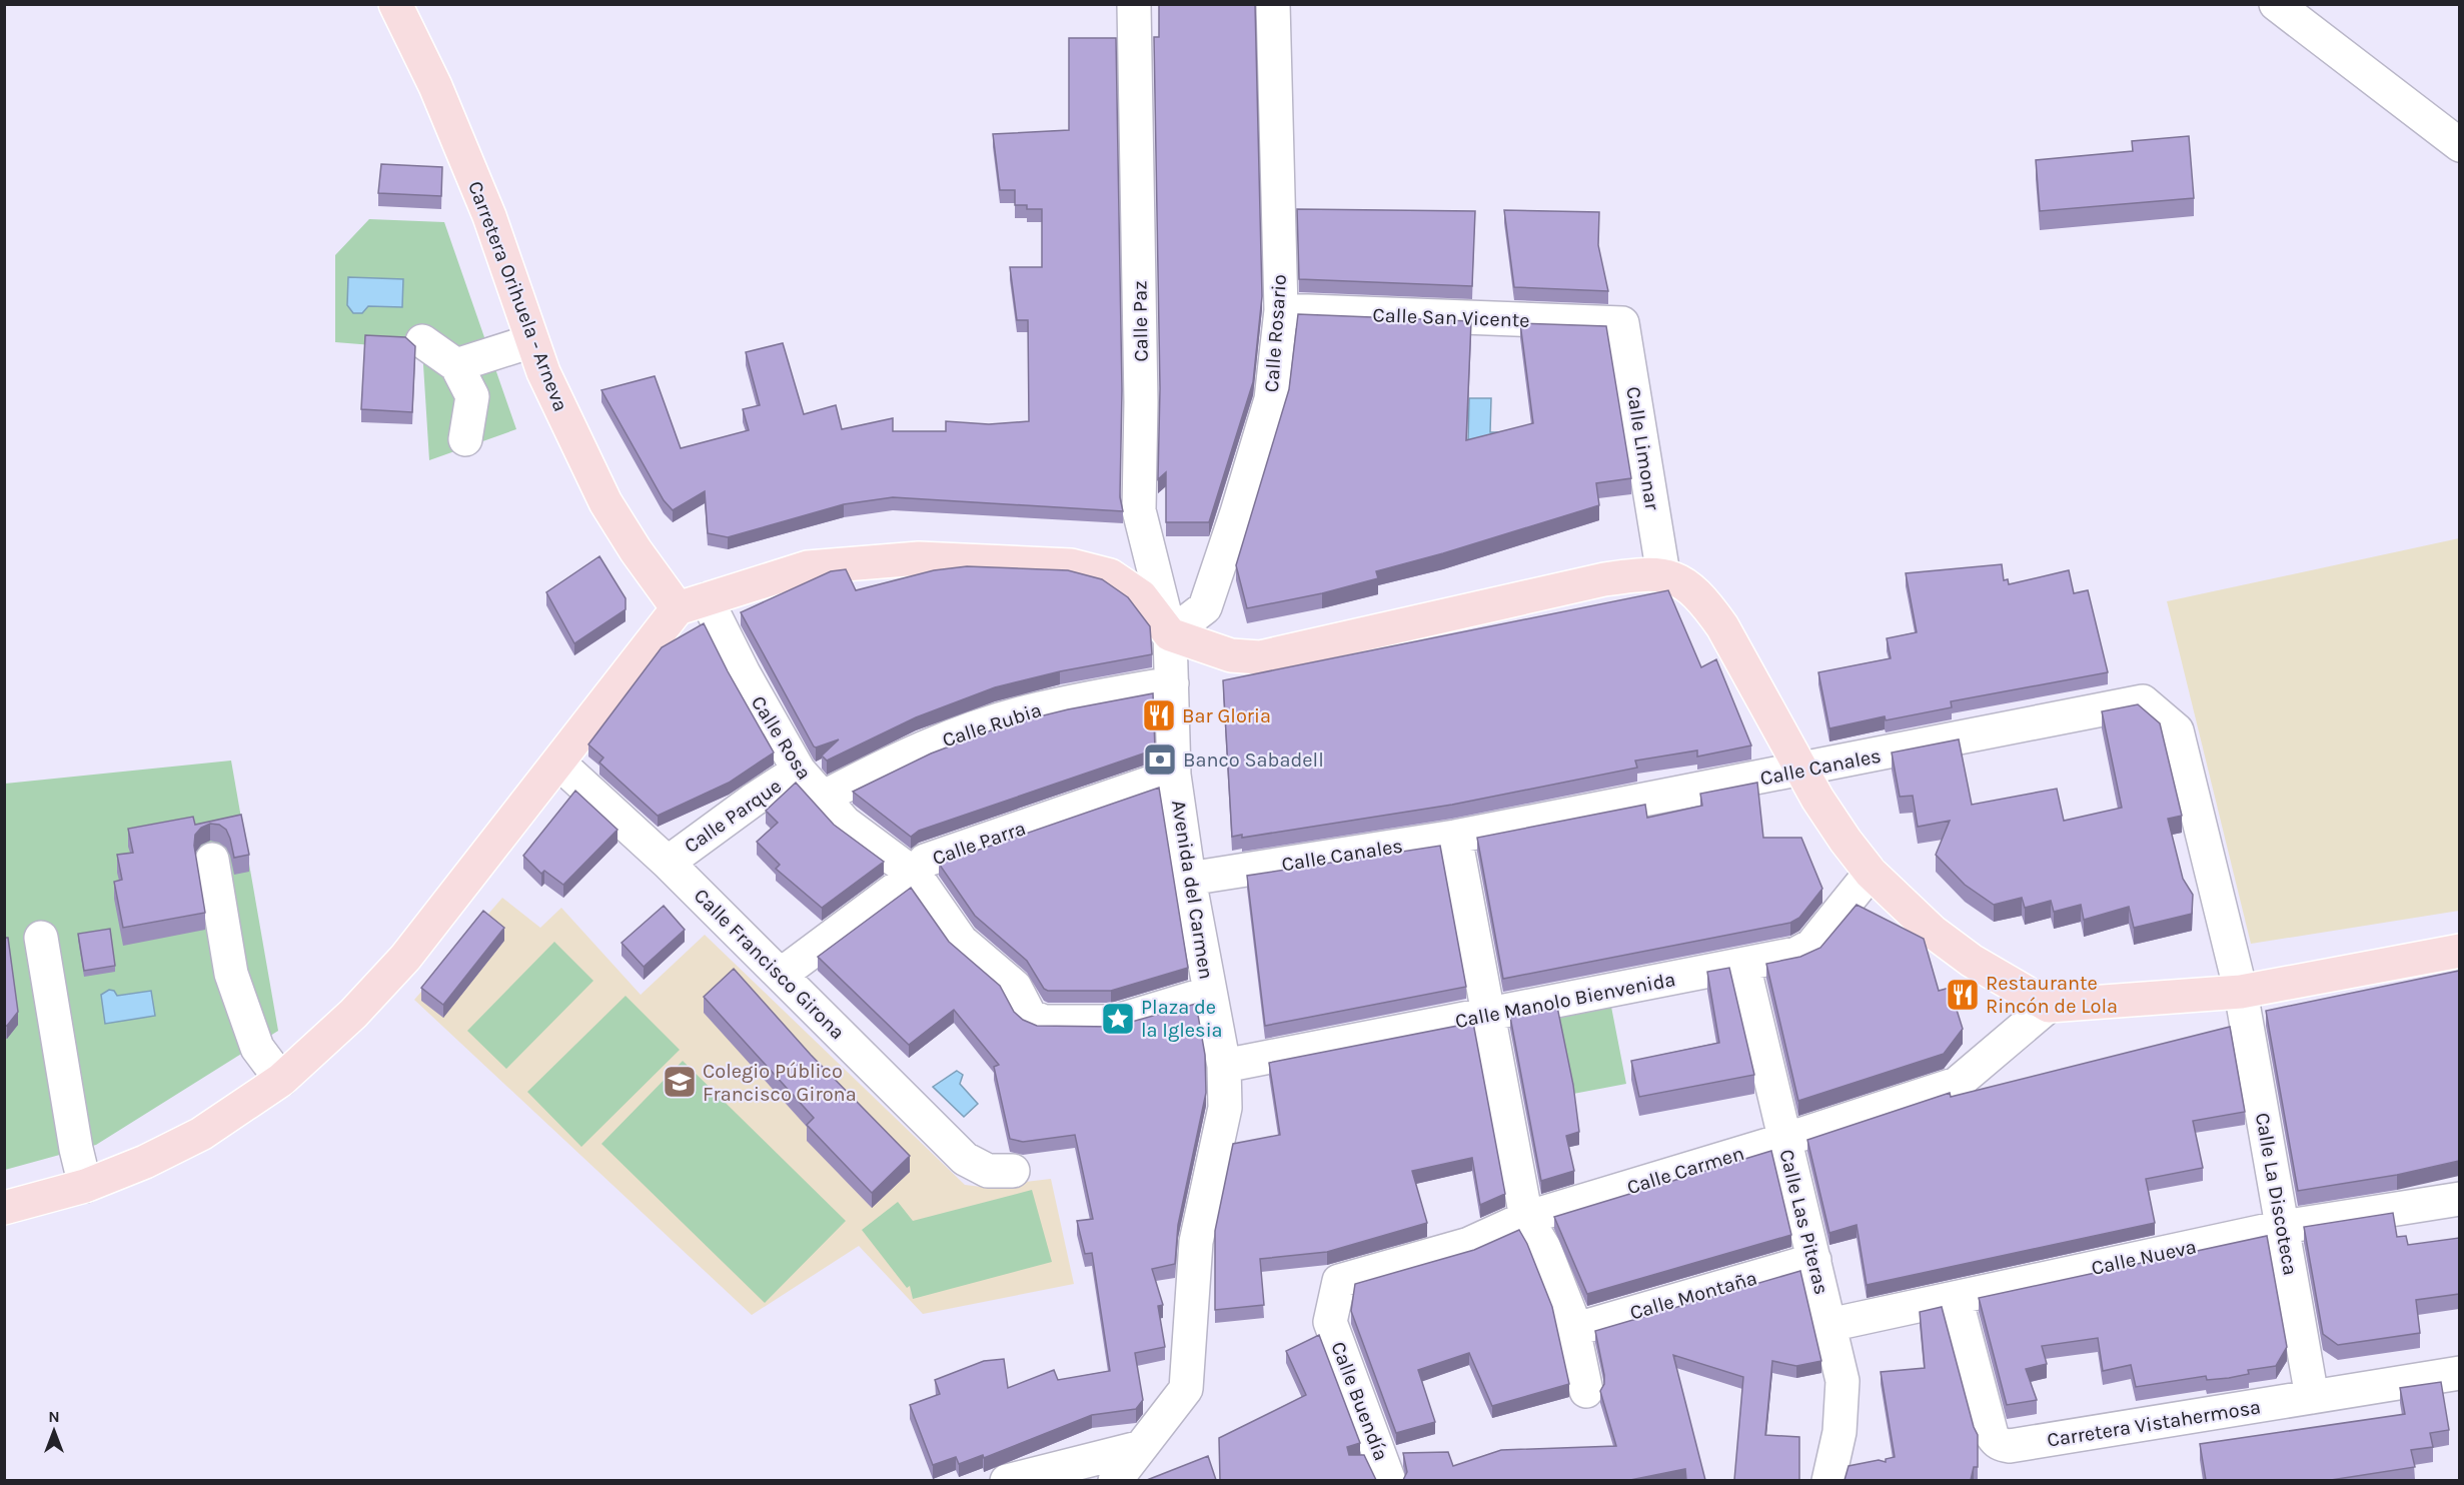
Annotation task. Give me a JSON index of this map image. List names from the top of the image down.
{
  "streets": {
    "main road": ["Carretera Orihuela - Arneva"],
    "street": [
      "Calle San Vicente",
      "Calle Paz",
      "Calle Rosario",
      "Calle Limonar",
      "Calle Rubia",
      "Calle Rosa",
      "Calle Canales",
      "Calle Parque",
      "Calle Parra",
      "Avenida del Carmen",
      "Calle Francisco Girona",
      "Calle Manolo Bienvenida",
      "Calle Carmen",
      "Calle La Discoteca",
      "Calle Las Piteras",
      "Calle Nueva",
      "Calle Montaña",
      "Calle Buendía",
      "Carretera Vistahermosa"
    ]
  },
  "crossings": [
    ["Carretera Orihuela - Arneva", "Calle Rosa"],
    ["Calle San Vicente", "Calle Rosario"],
    ["Calle San Vicente", "Calle Limonar"],
    ["Calle Paz", "Calle Rosario"],
    ["Calle Paz", "Avenida del Carmen"],
    ["Calle Rosario", "Avenida del Carmen"],
    ["Calle Rubia", "Calle Rosa"],
    ["Calle Rubia", "Avenida del Carmen"],
    ["Calle Rosa", "Calle Parque"],
    ["Calle Rosa", "Calle Parra"],
    ["Calle Rosa", "Avenida del Carmen"],
    ["Calle Canales", "Avenida del Carmen"],
    ["Calle Canales", "Calle La Discoteca"],
    ["Calle Parque", "Calle Francisco Girona"],
    ["Calle Parra", "Avenida del Carmen"],
    ["Calle Parra", "Calle Francisco Girona"],
    ["Avenida del Carmen", "Calle Manolo Bienvenida"],
    ["Calle Manolo Bienvenida", "Calle Las Piteras"],
    ["Calle Carmen", "Calle Las Piteras"],
    ["Calle Carmen", "Calle Buendía"],
    ["Calle La Discoteca", "Calle Nueva"],
    ["Calle La Discoteca", "Carretera Vistahermosa"],
    ["Calle Las Piteras", "Calle Nueva"],
    ["Calle Las Piteras", "Calle Montaña"],
    ["Calle Nueva", "Carretera Vistahermosa"]
  ],
  "places": {
    "restaurant": ["Bar Gloria", "Restaurante Rincón de Lola"],
    "bank": ["Banco Sabadell"],
    "place": ["Plaza de la Iglesia"],
    "school or university": ["Colegio Público Francisco Girona"]
  },
  "north": "top"
}
